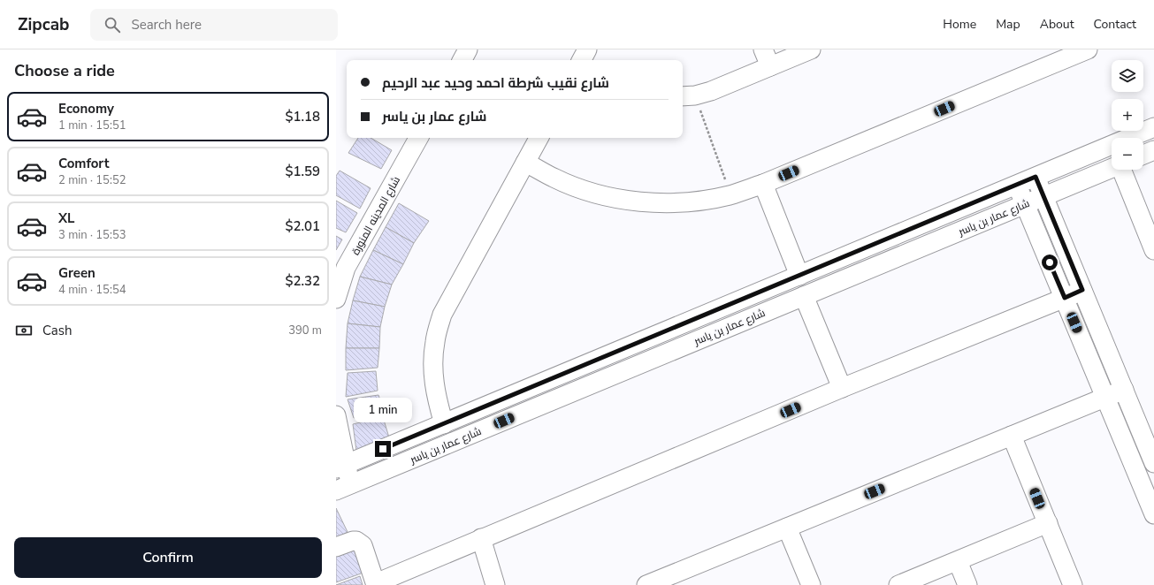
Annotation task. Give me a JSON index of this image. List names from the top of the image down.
{
  "streets": {
    "street": ["شارع المدينه المنورة", "شارع عمار بن ياسر"]
  },
  "page": {
    "header": "Zipcab",
    "search": "Search here",
    "nav": [
      "Home",
      "Map",
      "About",
      "Contact"
    ],
    "heading": "Choose a ride",
    "map_buttons": ["+", "−"],
    "banner": ["شارع نقيب شرطة احمد وحيد عبد الرحيم", "شارع عمار بن ياسر"],
    "list": [
      {
        "name": "Economy",
        "note": "1 min · 15:51",
        "value": "$1.18"
      },
      {
        "name": "Comfort",
        "note": "2 min · 15:52",
        "value": "$1.59"
      },
      {
        "name": "XL",
        "note": "3 min · 15:53",
        "value": "$2.01"
      },
      {
        "name": "Green",
        "note": "4 min · 15:54",
        "value": "$2.32"
      }
    ],
    "pay": ["Cash", "390 m"],
    "bubble": "1 min",
    "buttons": "Confirm"
  }
}
